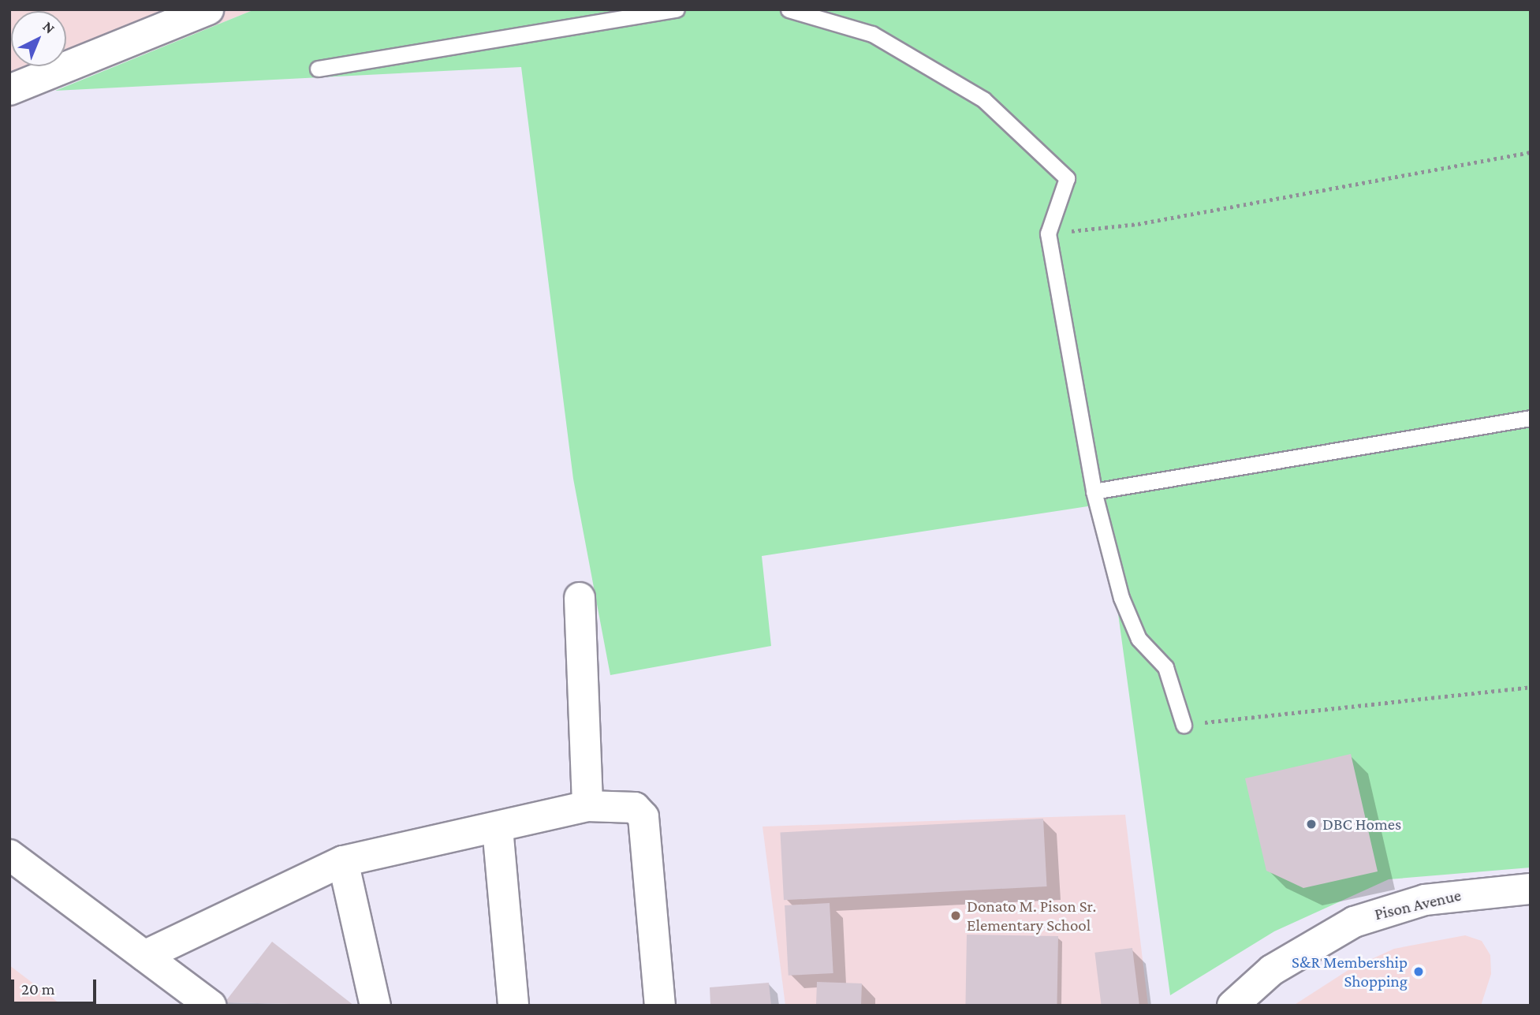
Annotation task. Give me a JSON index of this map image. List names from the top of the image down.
{
  "streets": {
    "street": ["Pison Avenue"]
  },
  "places": ["DBC Homes", "Donato M. Pison Sr. Elementary School", "S&R Membership Shopping"],
  "scale_bar": "20 m",
  "north": "top right"
}
